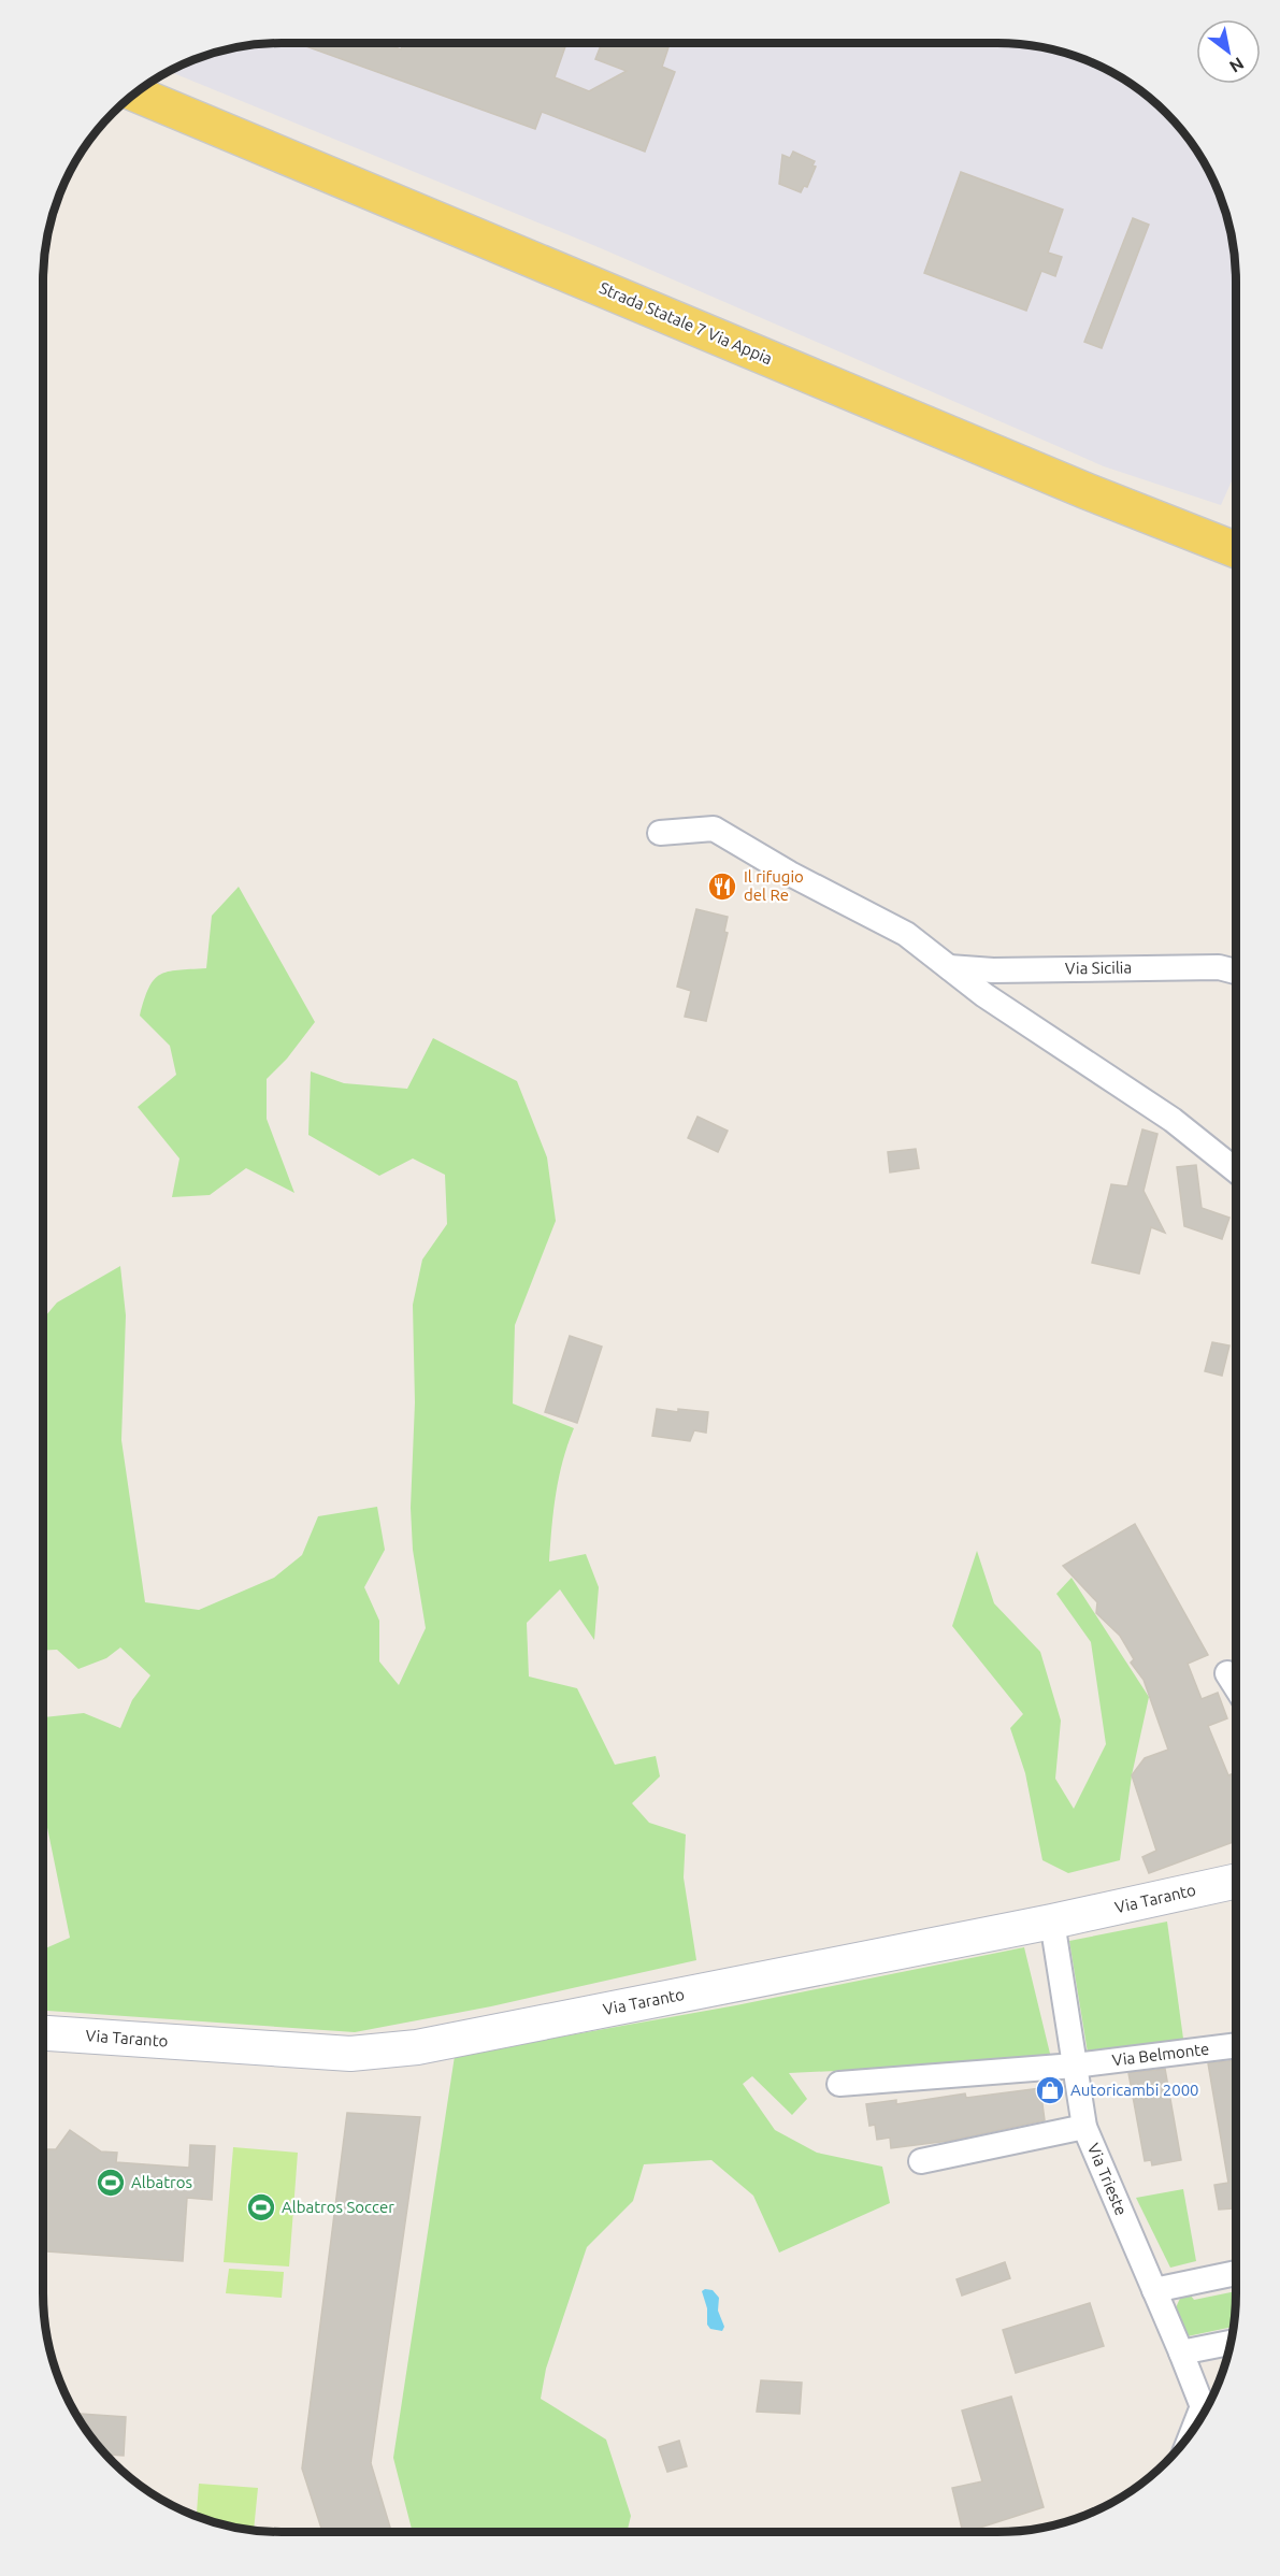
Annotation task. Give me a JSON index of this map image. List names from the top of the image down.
{
  "streets": {
    "main road": ["Strada Statale 7 Via Appia"],
    "street": [
      "Via Sicilia",
      "Via Taranto",
      "Via Belmonte",
      "Via Trieste"
    ]
  },
  "crossings": [
    ["Via Taranto", "Via Trieste"],
    ["Via Belmonte", "Via Trieste"]
  ],
  "places": {
    "restaurant": ["Il rifugio del Re"],
    "shop": ["Autoricambi 2000"],
    "sports": ["Albatros", "Albatros Soccer"]
  },
  "north": "bottom right"
}
